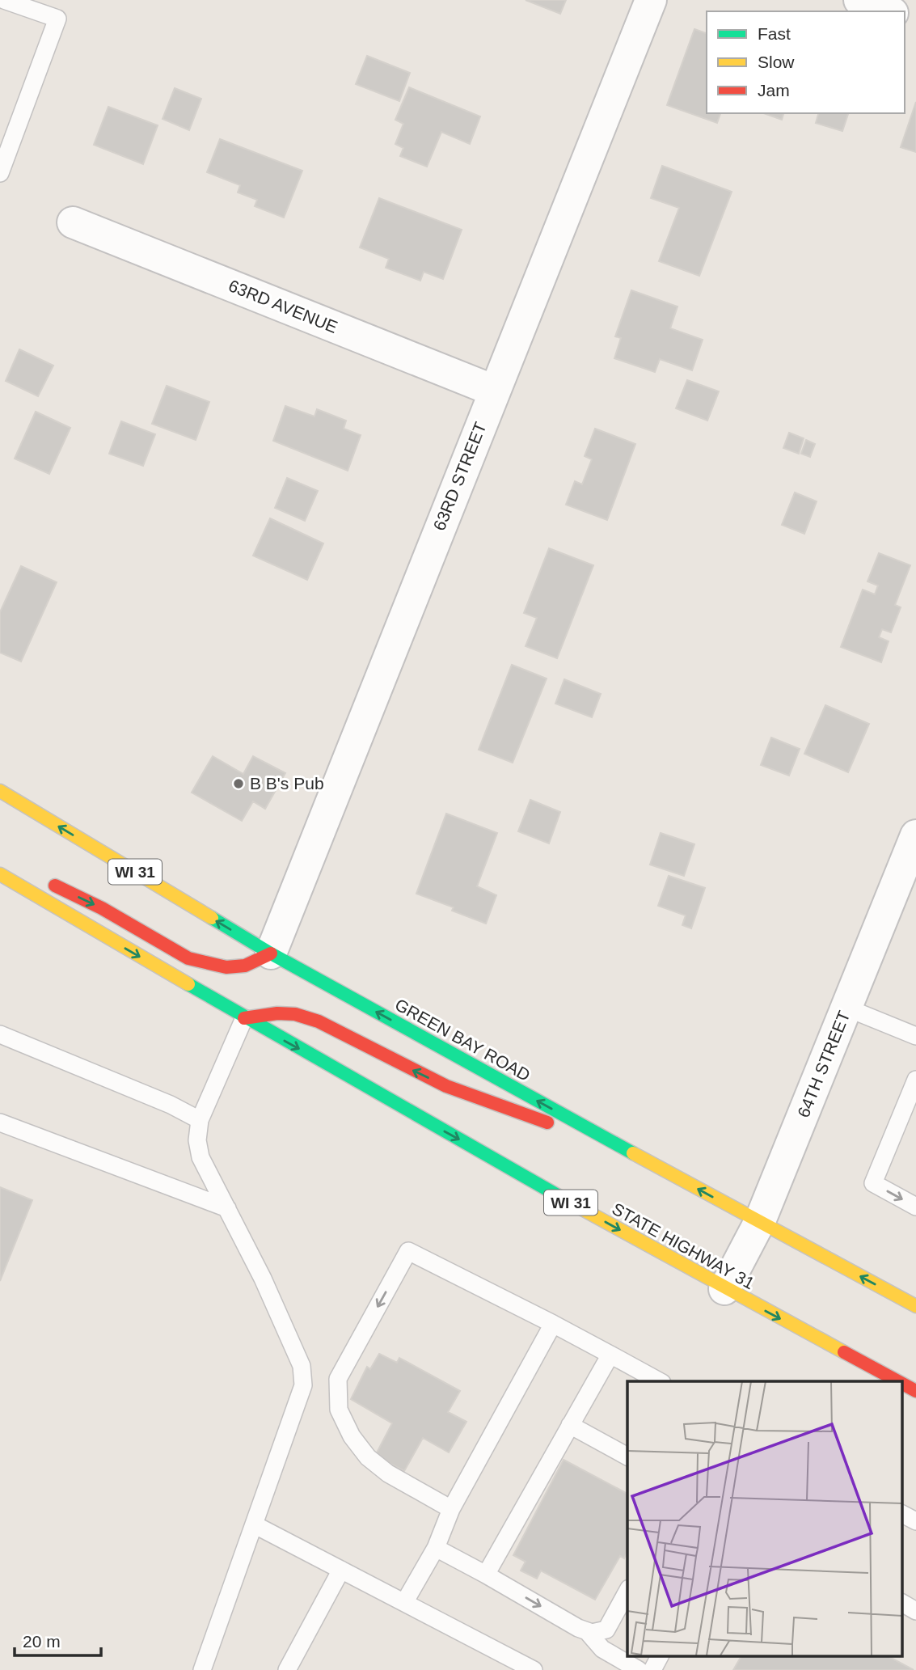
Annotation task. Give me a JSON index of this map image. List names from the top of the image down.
{
  "streets": {
    "main road": ["WI 31", "GREEN BAY ROAD", "STATE HIGHWAY 31"],
    "street": ["63RD AVENUE", "63RD STREET", "64TH STREET"]
  },
  "crossings": [
    ["63RD AVENUE", "63RD STREET"],
    ["63RD STREET", "GREEN BAY ROAD"],
    ["WI 31", "STATE HIGHWAY 31"],
    ["GREEN BAY ROAD", "64TH STREET"],
    ["64TH STREET", "STATE HIGHWAY 31"]
  ],
  "places": ["B B's Pub"],
  "legend": ["Fast", "Slow", "Jam"],
  "scale_bar": "20 m"
}
